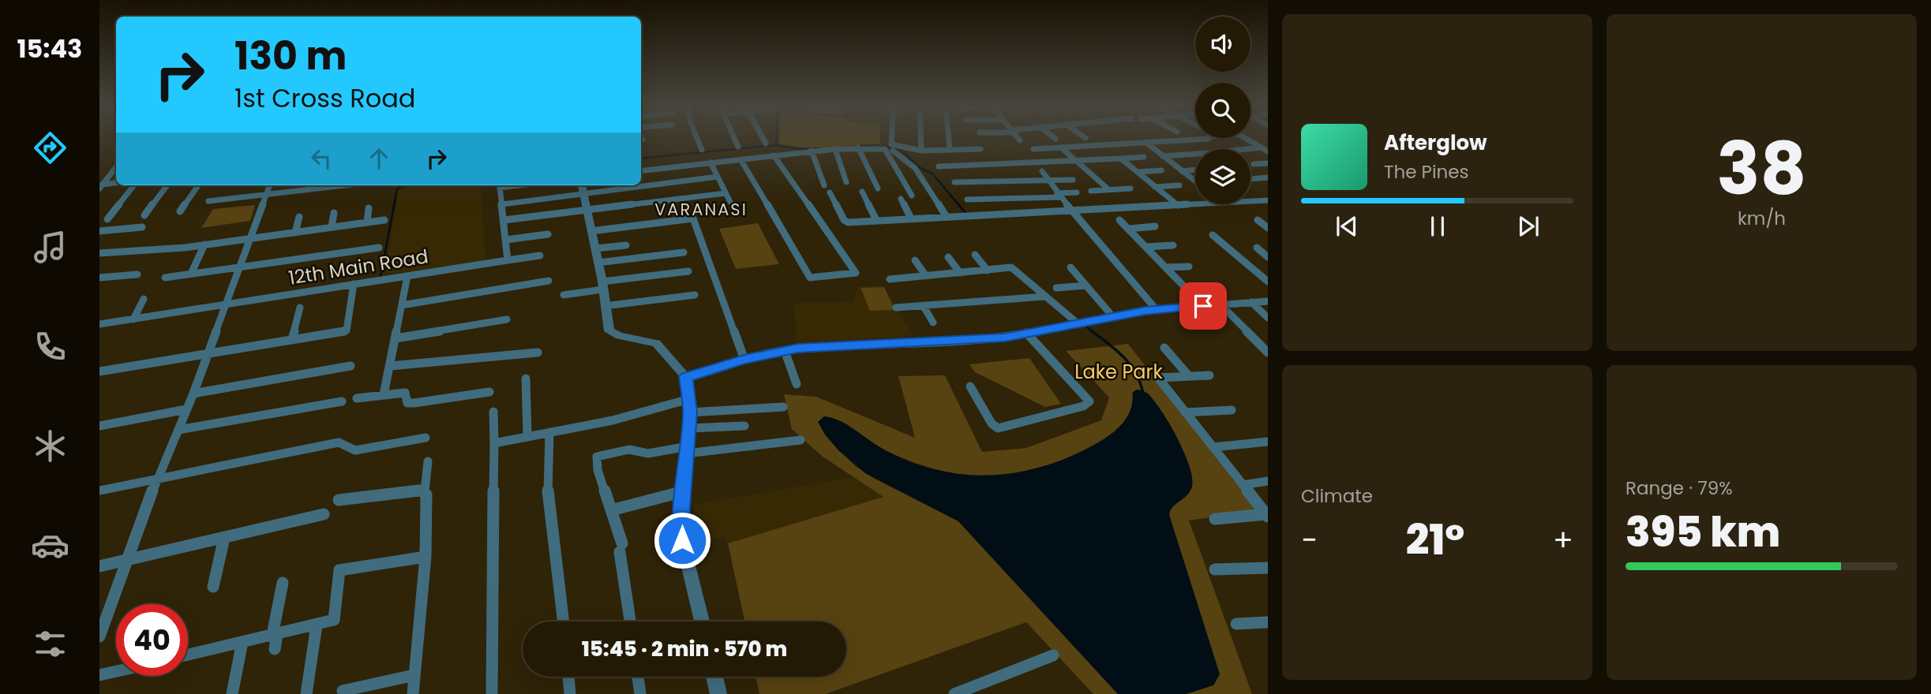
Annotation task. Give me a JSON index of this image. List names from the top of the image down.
{
  "streets": {
    "street": ["12th Main Road"]
  },
  "districts": ["VARANASI"],
  "parks": ["Lake Park"],
  "page": {
    "tabs": "15:43",
    "tile": [
      ["38", "km/h"],
      "Climate",
      ["Range · 79%", "395 km"]
    ],
    "turn": ["130 m", "1st Cross Road"],
    "song": ["Afterglow", "The Pines"],
    "heat": ["−", "21°", "+"],
    "limit": "40",
    "trip": "15:45 · 2 min · 570 m"
  }
}
